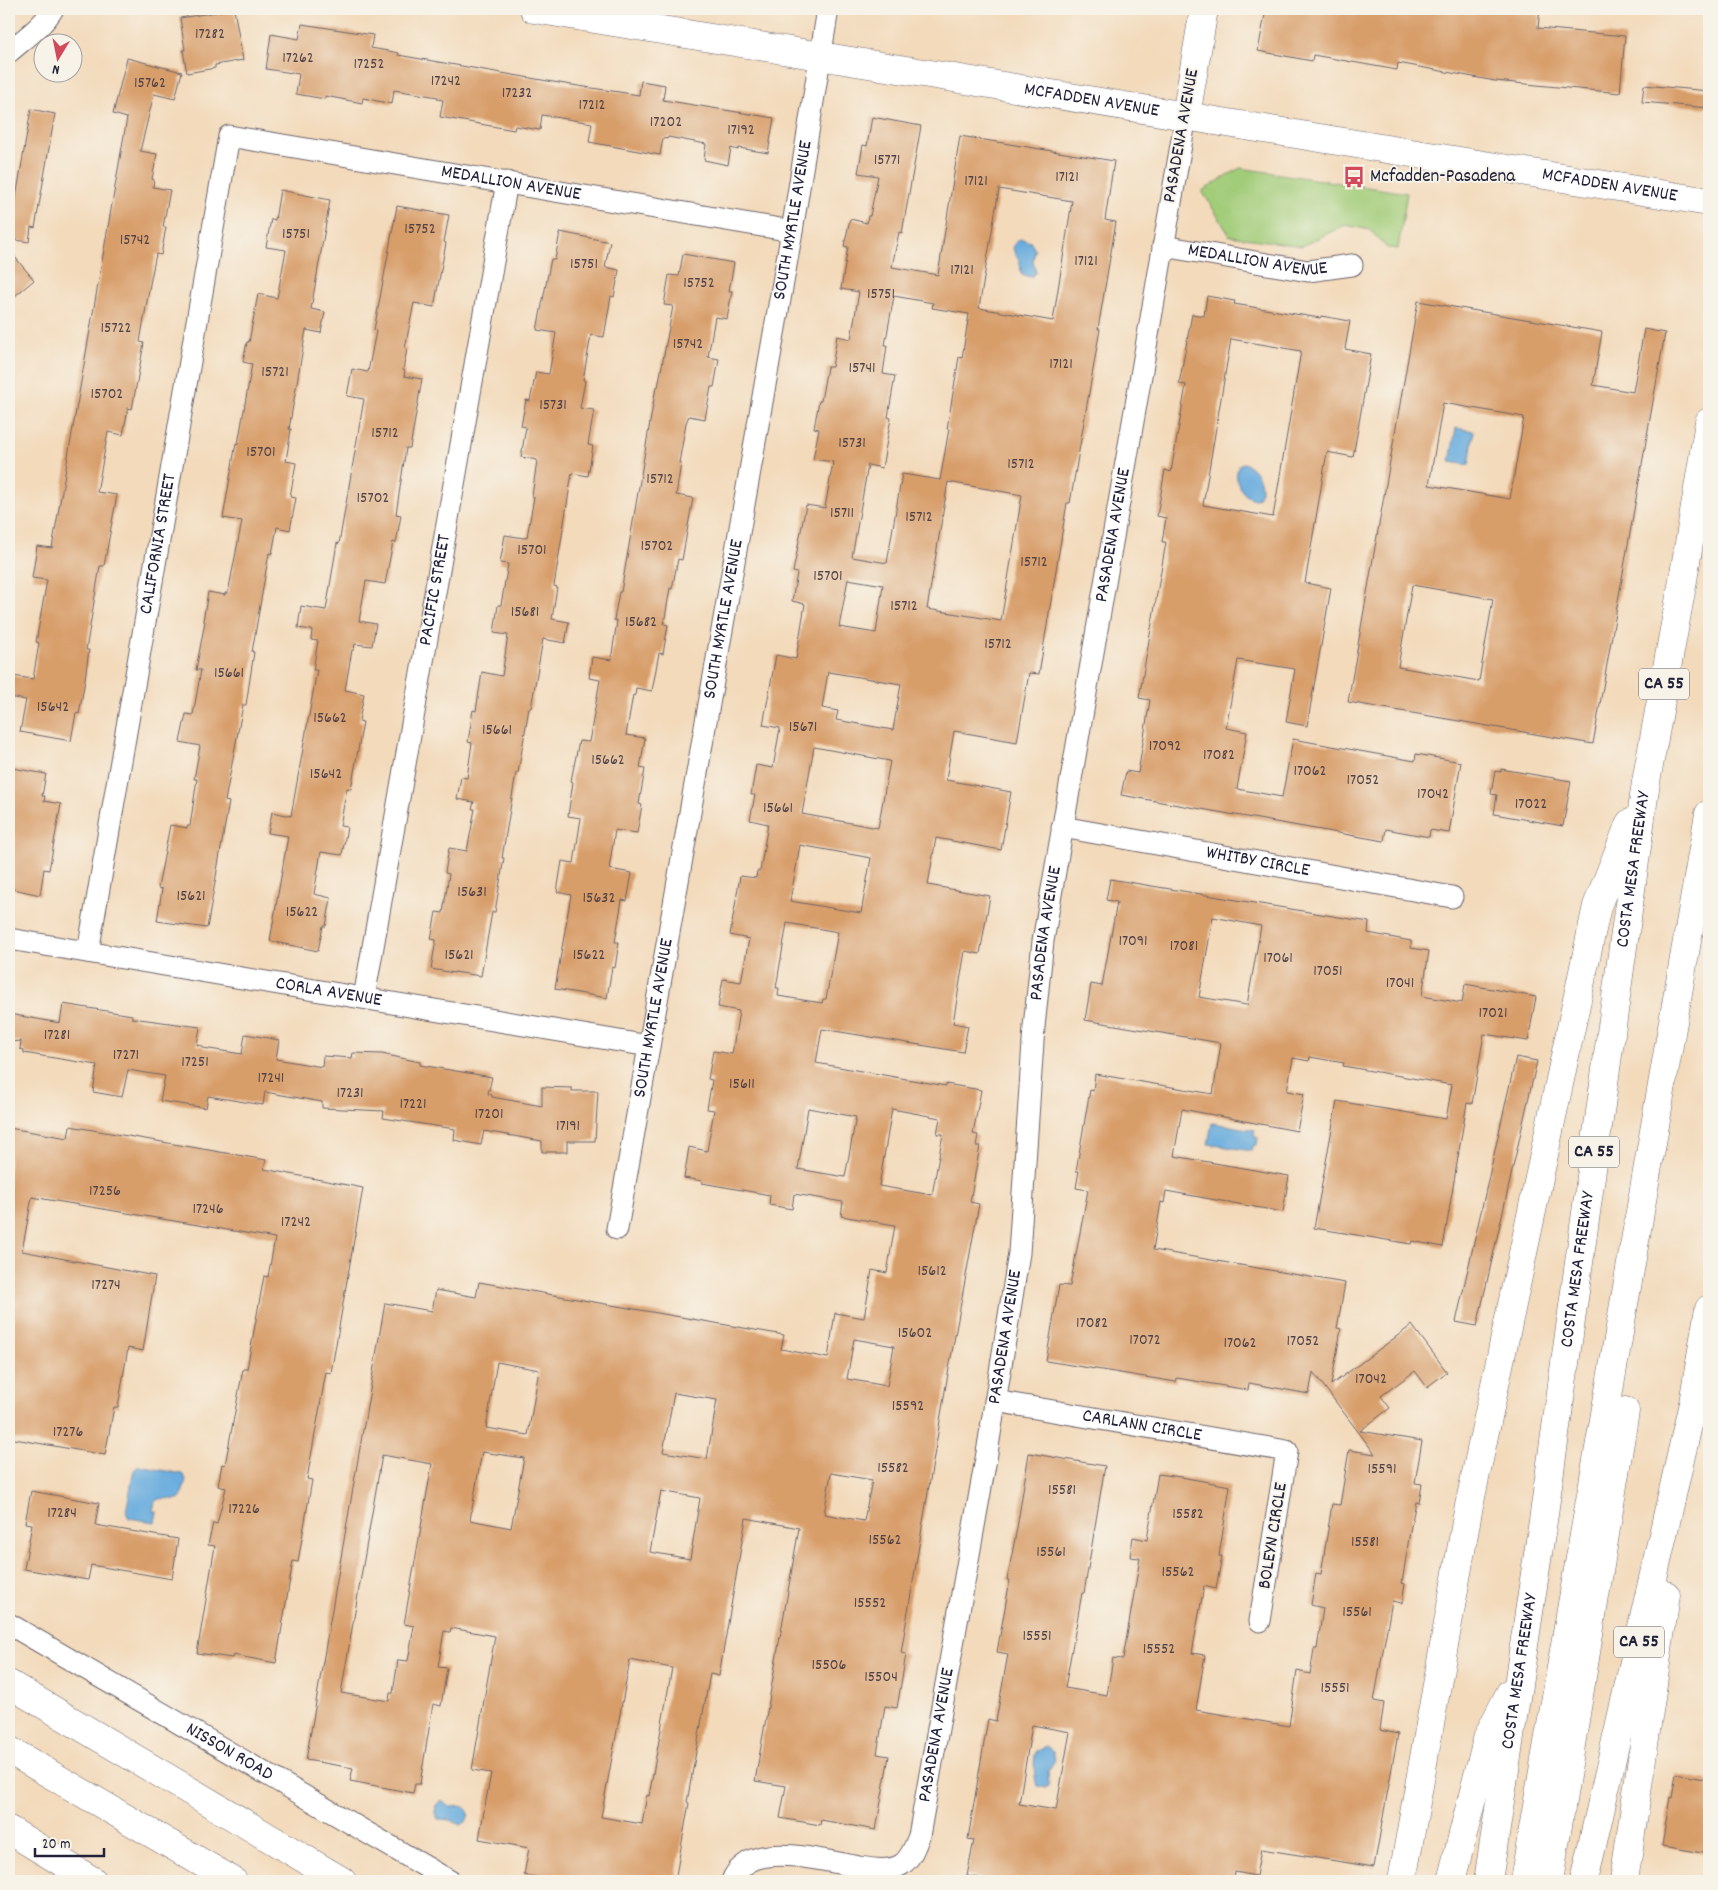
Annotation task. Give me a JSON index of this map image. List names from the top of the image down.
{
  "streets": {
    "main road": [
      "MCFADDEN AVENUE",
      "PASADENA AVENUE",
      "CA 55",
      "COSTA MESA FREEWAY"
    ],
    "street": [
      "MEDALLION AVENUE",
      "SOUTH MYRTLE AVENUE",
      "CALIFORNIA STREET",
      "PACIFIC STREET",
      "WHITBY CIRCLE",
      "CORLA AVENUE",
      "CARLANN CIRCLE",
      "BOLEYN CIRCLE",
      "NISSON ROAD"
    ]
  },
  "crossings": [
    ["MCFADDEN AVENUE", "PASADENA AVENUE"],
    ["MCFADDEN AVENUE", "SOUTH MYRTLE AVENUE"],
    ["PASADENA AVENUE", "MEDALLION AVENUE"],
    ["PASADENA AVENUE", "WHITBY CIRCLE"],
    ["PASADENA AVENUE", "CARLANN CIRCLE"],
    ["MEDALLION AVENUE", "SOUTH MYRTLE AVENUE"],
    ["MEDALLION AVENUE", "CALIFORNIA STREET"],
    ["MEDALLION AVENUE", "PACIFIC STREET"],
    ["SOUTH MYRTLE AVENUE", "CORLA AVENUE"],
    ["CALIFORNIA STREET", "CORLA AVENUE"],
    ["PACIFIC STREET", "CORLA AVENUE"],
    ["CARLANN CIRCLE", "BOLEYN CIRCLE"]
  ],
  "places": {
    "bus stop": ["Mcfadden-Pasadena"]
  },
  "house_numbers": [
    "17282",
    "17262",
    "17252",
    "17242",
    "15762",
    "17232",
    "17212",
    "17202",
    "17192",
    "15771",
    "17121",
    "17121",
    "15752",
    "15751",
    "15742",
    "17121",
    "15751",
    "17121",
    "15752",
    "15751",
    "15722",
    "15742",
    "17121",
    "15741",
    "15721",
    "15702",
    "15731",
    "15712",
    "15731",
    "15701",
    "15712",
    "15712",
    "15702",
    "15711",
    "15712",
    "15702",
    "15701",
    "15712",
    "15701",
    "15712",
    "15681",
    "15682",
    "15712",
    "15661",
    "15642",
    "15662",
    "15671",
    "15661",
    "17092",
    "17082",
    "15662",
    "17062",
    "15642",
    "17052",
    "17042",
    "17022",
    "15661",
    "15631",
    "15621",
    "15632",
    "15622",
    "17091",
    "17081",
    "15621",
    "15622",
    "17061",
    "17051",
    "17041",
    "17021",
    "17281",
    "17271",
    "17251",
    "17241",
    "15611",
    "17231",
    "17221",
    "17201",
    "17191",
    "17256",
    "17246",
    "17242",
    "15612",
    "17274",
    "17082",
    "15602",
    "17072",
    "17052",
    "17062",
    "17042",
    "15592",
    "17276",
    "15582",
    "15591",
    "15581",
    "17226",
    "17284",
    "15582",
    "15562",
    "15581",
    "15561",
    "15562",
    "15552",
    "15561",
    "15551",
    "15552",
    "15506",
    "15504",
    "15551"
  ],
  "scale_bar": "20 m",
  "north": "bottom"
}
